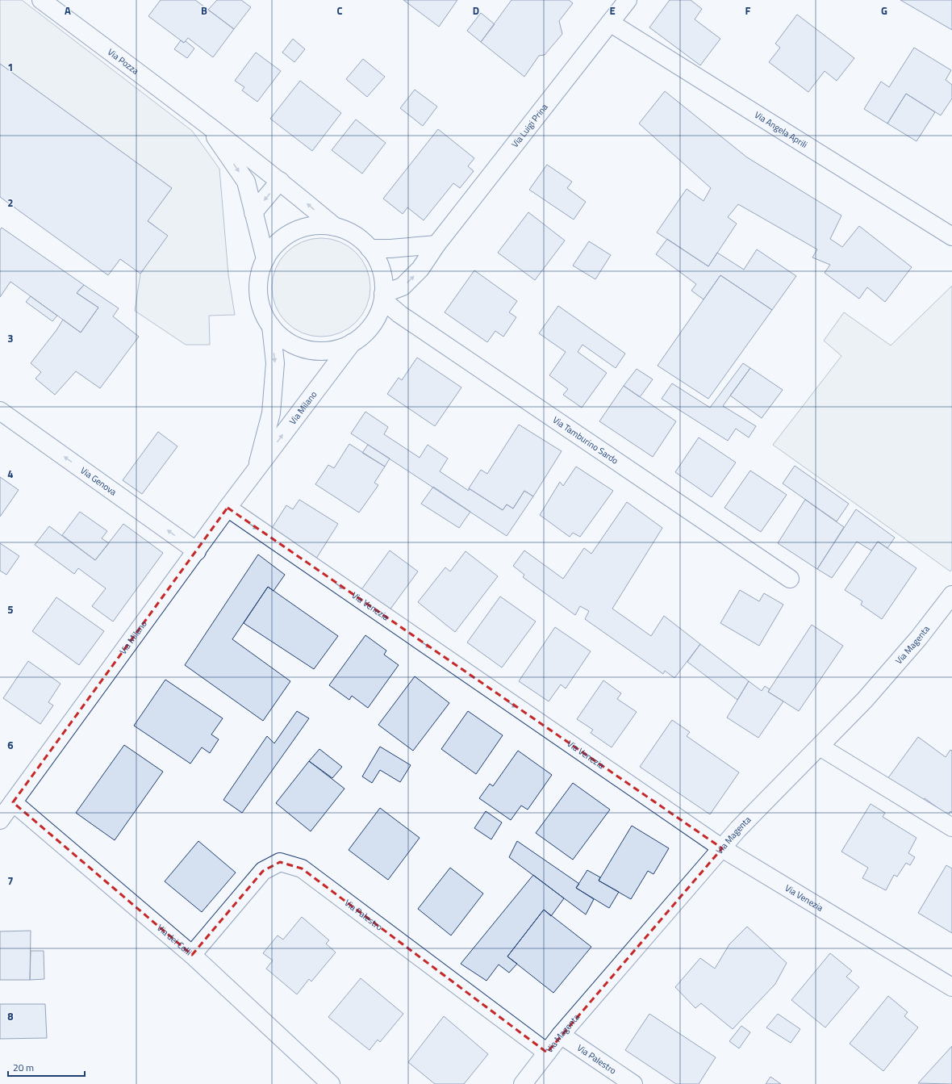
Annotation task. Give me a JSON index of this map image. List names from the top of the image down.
{
  "streets": {
    "street": [
      "Via Pozza",
      "Via Luigi Prina",
      "Via Angela Aprili",
      "Via Milano",
      "Via Tamburino Sardo",
      "Via Genova",
      "Via Venezia",
      "Via Magenta",
      "Via Palestro",
      "Via dei Colli"
    ]
  },
  "crossings": [
    ["Via Pozza", "Via Luigi Prina"],
    ["Via Pozza", "Via Milano"],
    ["Via Pozza", "Via Tamburino Sardo"],
    ["Via Luigi Prina", "Via Angela Aprili"],
    ["Via Luigi Prina", "Via Tamburino Sardo"],
    ["Via Milano", "Via Genova"],
    ["Via Milano", "Via Venezia"],
    ["Via Milano", "Via dei Colli"],
    ["Via Venezia", "Via Magenta"],
    ["Via Magenta", "Via Palestro"],
    ["Via Palestro", "Via dei Colli"]
  ],
  "one_way": ["Via Genova", "Via Venezia"],
  "scale_bar": "20 m",
  "grid": {
    "columns": [
      "A",
      "B",
      "C",
      "D",
      "E",
      "F",
      "G"
    ],
    "rows": [
      "1",
      "2",
      "3",
      "4",
      "5",
      "6",
      "7",
      "8"
    ]
  }
}
